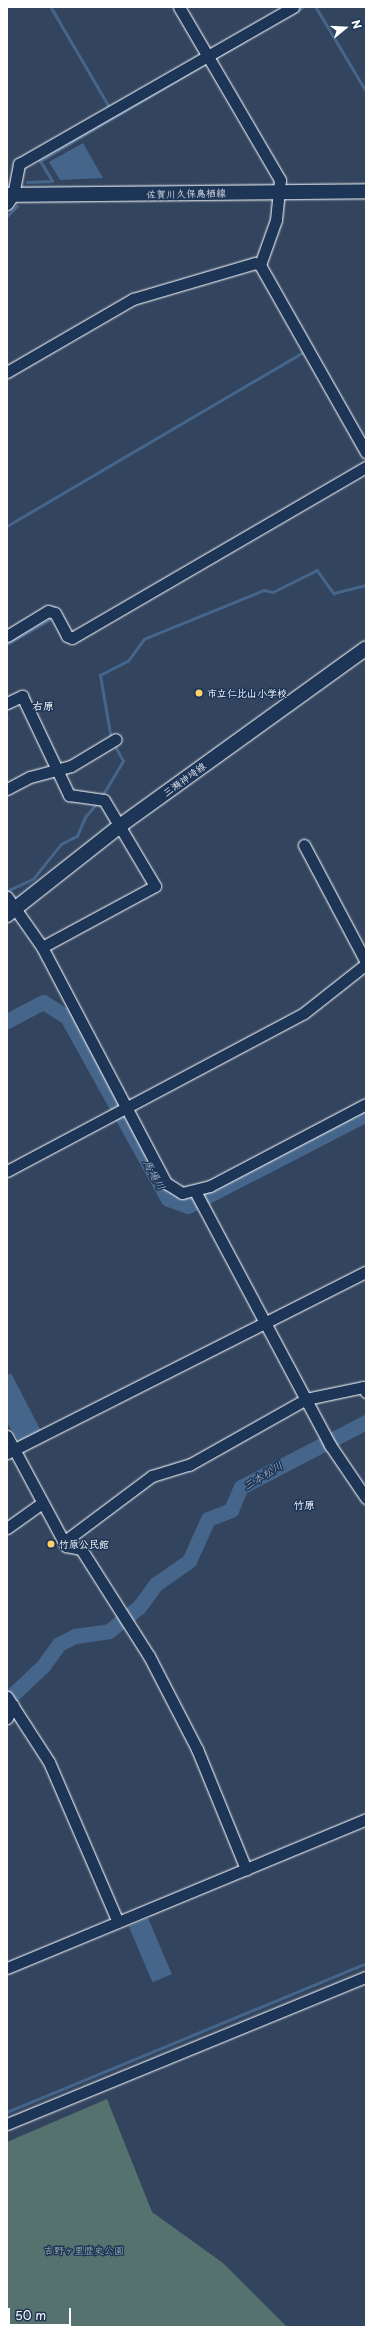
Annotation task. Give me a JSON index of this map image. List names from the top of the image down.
{
  "streets": {
    "main road": ["佐賀川久保鳥栖線", "三瀬神埼線"]
  },
  "districts": ["右原", "竹原"],
  "water": ["馬場川", "三本松川"],
  "parks": ["吉野ヶ里歴史公園"],
  "places": ["市立仁比山小学校", "竹原公民館"],
  "scale_bar": "50 m",
  "north": "right"
}
